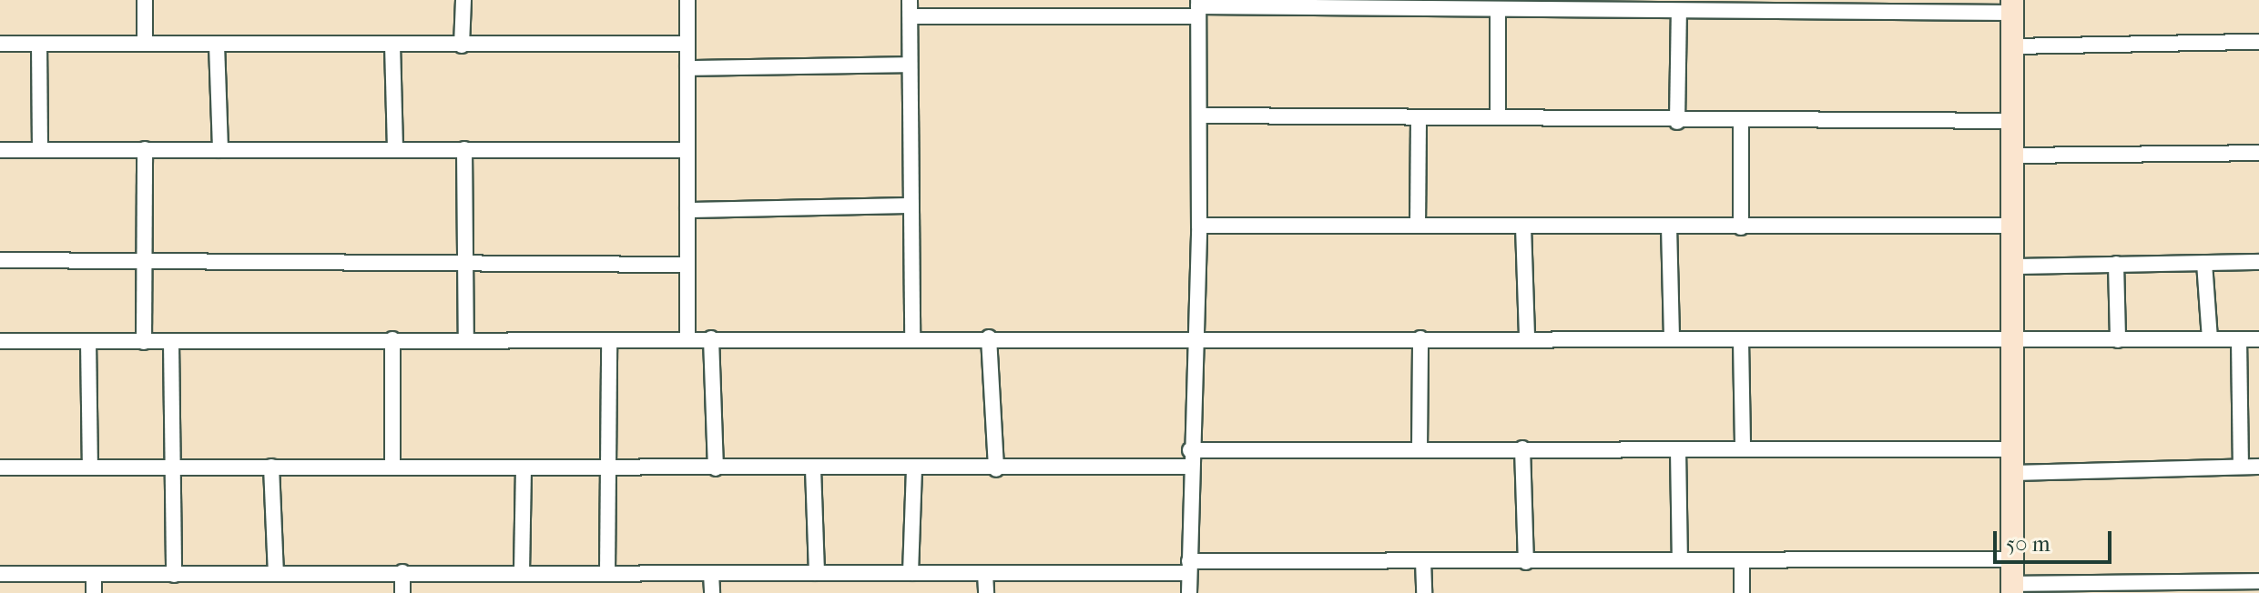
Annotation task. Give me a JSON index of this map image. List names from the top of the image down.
{
  "scale_bar": "50 m"
}
